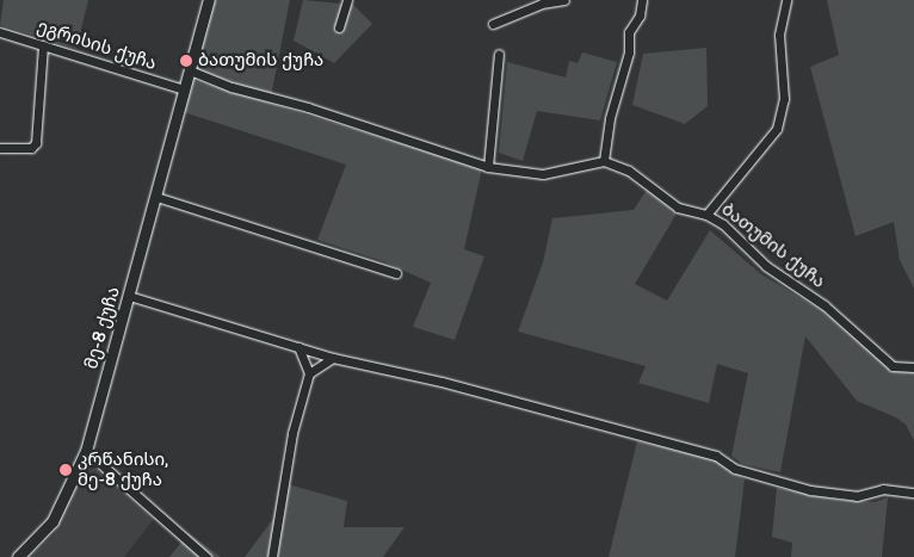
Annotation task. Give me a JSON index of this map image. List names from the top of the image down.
{
  "streets": {
    "street": ["ეგრისის ქუჩა", "ბათუმის ქუჩა", "მე-8 ქუჩა"]
  },
  "crossings": [
    ["ეგრისის ქუჩა", "მე-8 ქუჩა"]
  ],
  "places": ["ბათუმის ქუჩა", "კრწანისი, მე-8 ქუჩა"]
}
